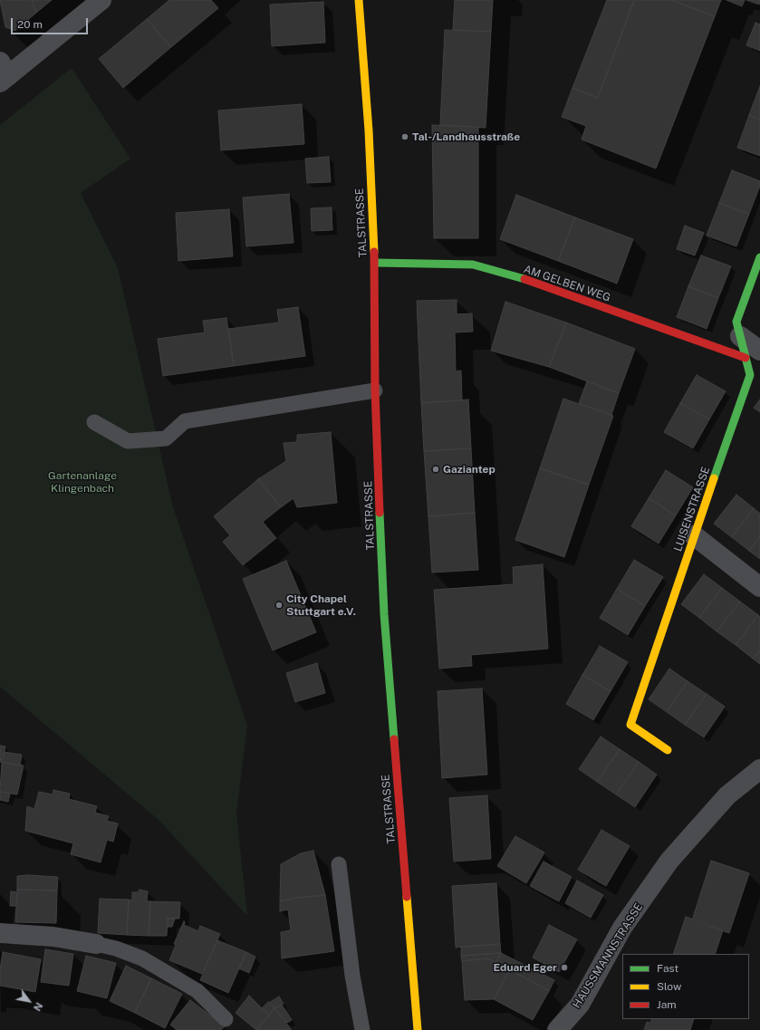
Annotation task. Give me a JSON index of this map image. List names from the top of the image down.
{
  "streets": {
    "main road": ["TALSTRASSE", "AM GELBEN WEG", "LUISENSTRASSE"],
    "street": ["HAUSSMANNSTRASSE"]
  },
  "crossings": [
    ["TALSTRASSE", "AM GELBEN WEG"],
    ["AM GELBEN WEG", "LUISENSTRASSE"]
  ],
  "parks": ["Gartenanlage Klingenbach"],
  "places": [
    "Tal-/Landhausstraße",
    "Gaziantep",
    "City Chapel Stuttgart e.V.",
    "Eduard Eger"
  ],
  "legend": ["Fast", "Slow", "Jam"],
  "scale_bar": "20 m",
  "north": "bottom right"
}
